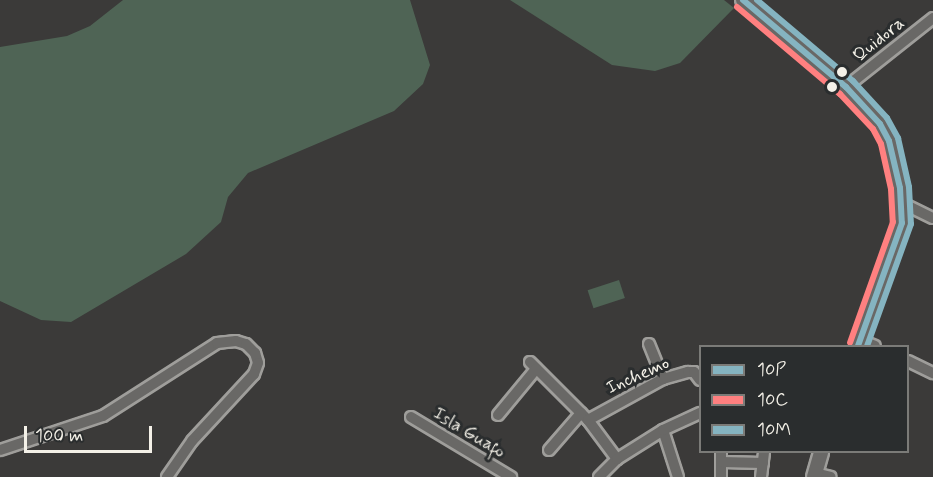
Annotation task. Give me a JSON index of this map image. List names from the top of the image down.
{
  "streets": {
    "street": ["Quidora", "Inchemo", "Isla Guafo"]
  },
  "lines": ["transit line 10P", "transit line 10M", "transit line 10C"],
  "legend": ["10P", "10C", "10M"],
  "scale_bar": "100 m"
}
